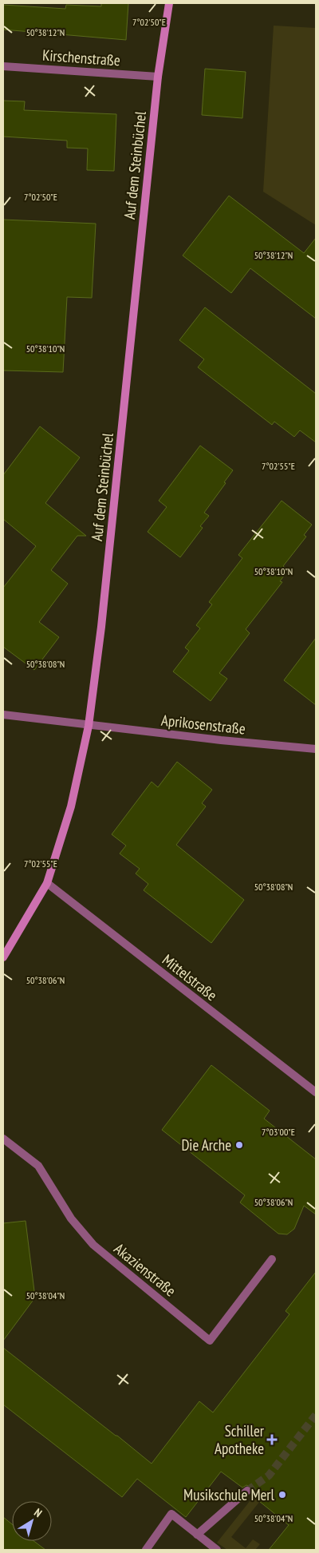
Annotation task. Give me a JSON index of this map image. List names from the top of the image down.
{
  "streets": {
    "street": [
      "Kirschenstraße",
      "Auf dem Steinbüchel",
      "Aprikosenstraße",
      "Mittelstraße",
      "Akazienstraße"
    ]
  },
  "crossings": [
    ["Kirschenstraße", "Auf dem Steinbüchel"],
    ["Auf dem Steinbüchel", "Aprikosenstraße"],
    ["Auf dem Steinbüchel", "Mittelstraße"]
  ],
  "places": {
    "other": ["Die Arche", "Musikschule Merl"],
    "health": ["Schiller Apotheke"]
  },
  "north": "top right",
  "coordinates": [
    "7°02'50\"E",
    "50°38'12\"N",
    "50°38'10\"N",
    "7°02'55\"E",
    "50°38'08\"N",
    "50°38'06\"N",
    "7°03'00\"E",
    "50°38'04\"N"
  ]
}
